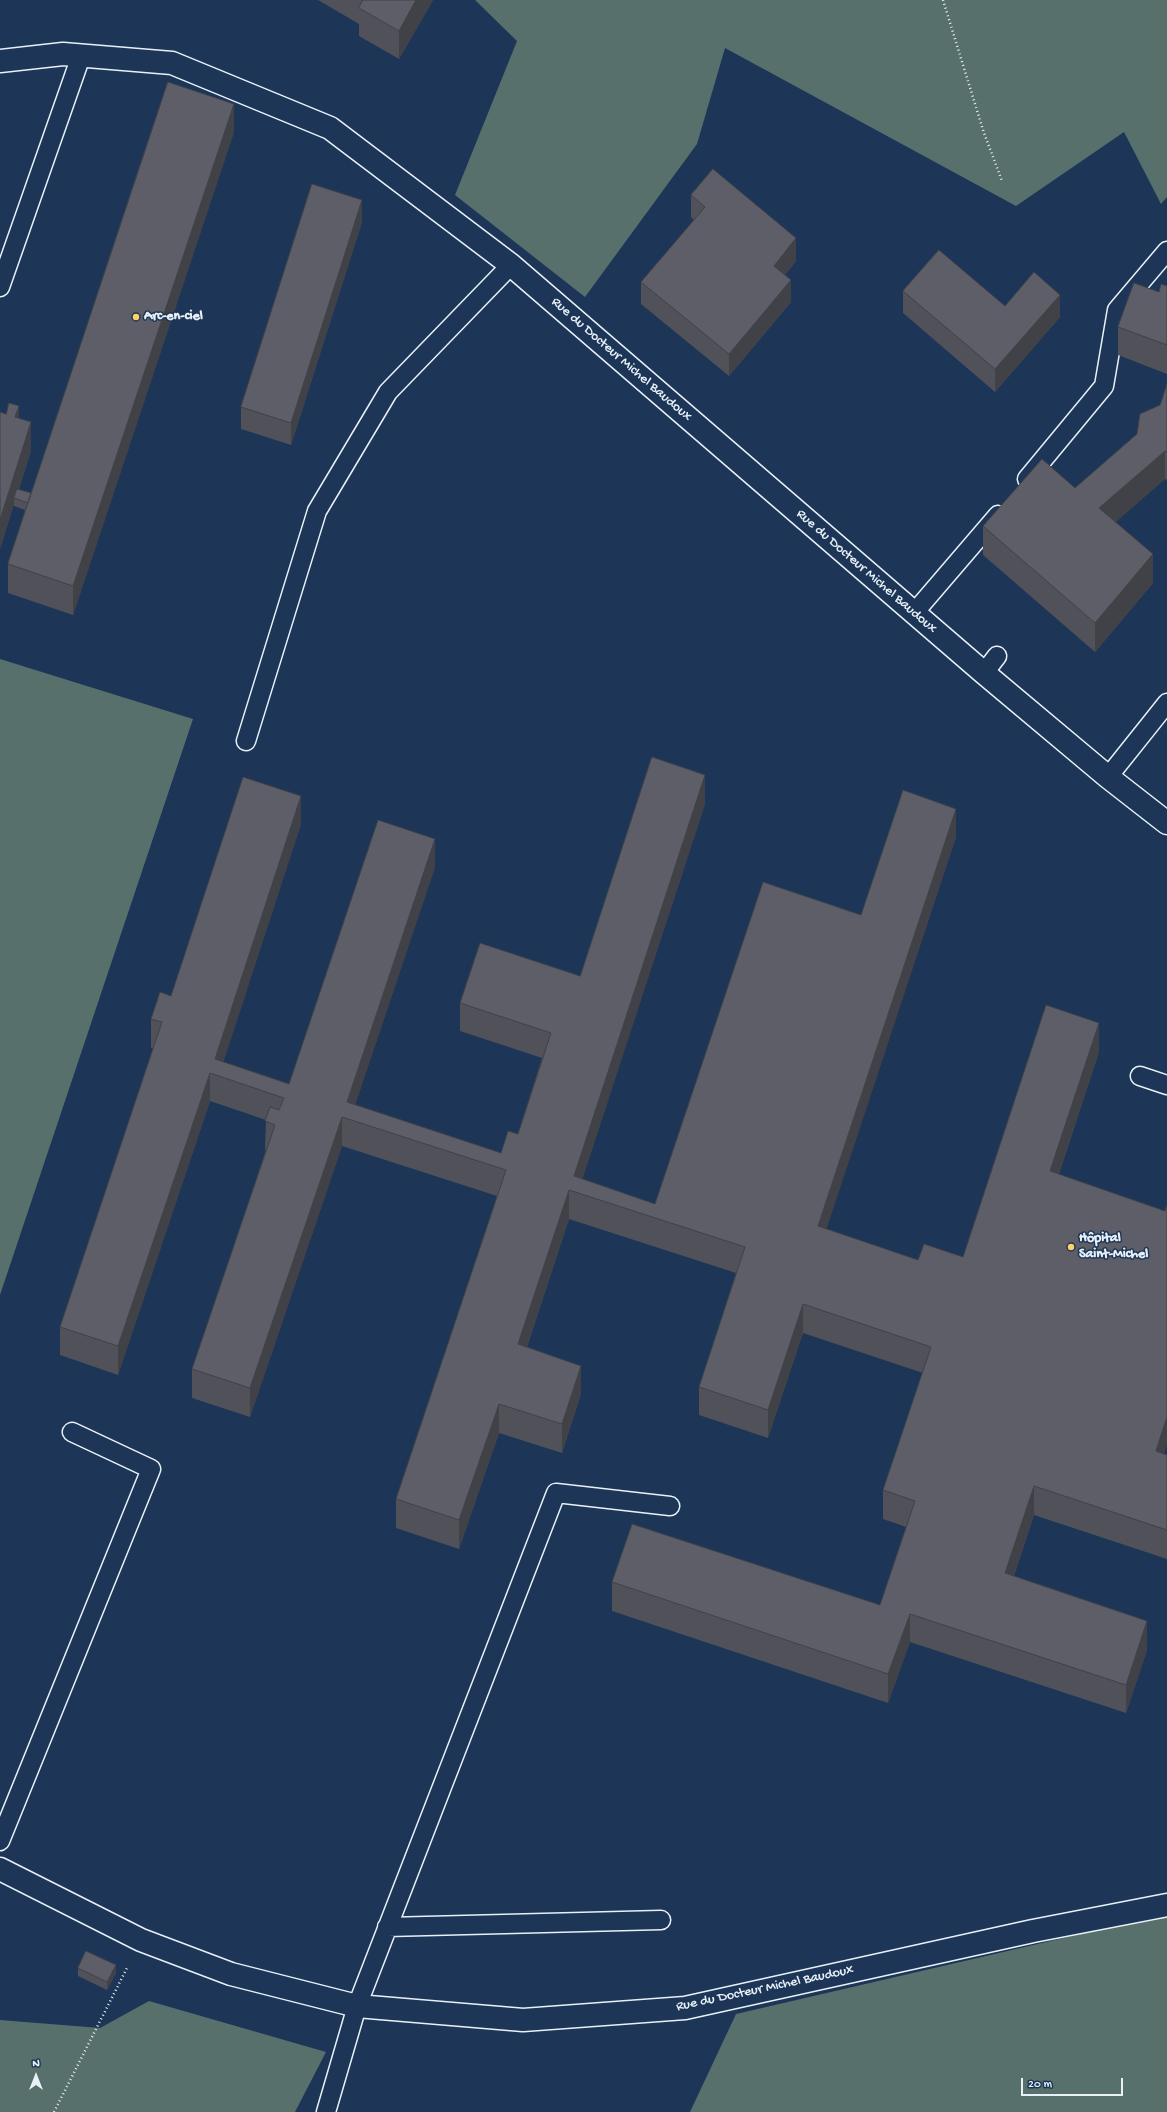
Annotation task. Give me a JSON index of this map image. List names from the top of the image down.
{
  "streets": {
    "street": ["Rue du Docteur Michel Baudoux"]
  },
  "places": ["Arc-en-ciel", "Hôpital Saint-Michel"],
  "scale_bar": "20 m",
  "north": "top"
}
